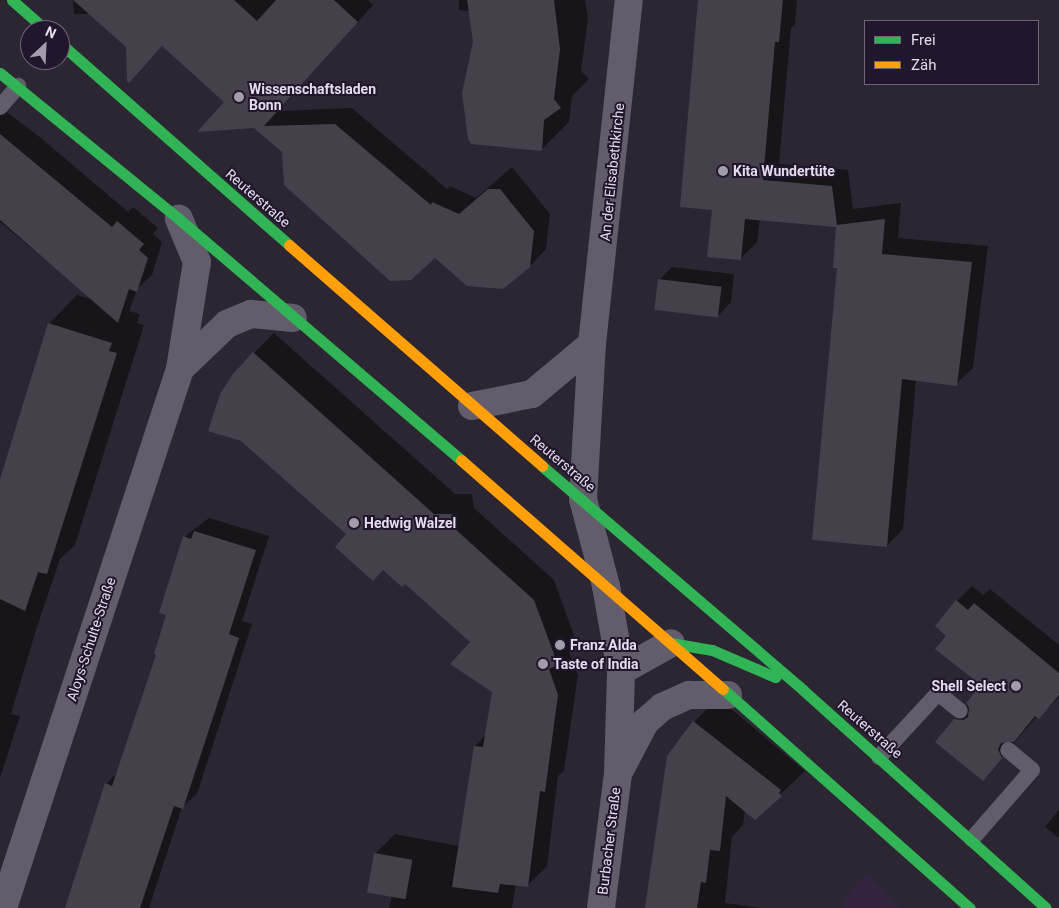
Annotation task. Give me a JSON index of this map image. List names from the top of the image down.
{
  "streets": {
    "main road": ["Reuterstraße"],
    "street": ["An der Elisabethkirche", "Aloys-Schulte-Straße", "Burbacher Straße"]
  },
  "crossings": [
    ["An der Elisabethkirche", "Reuterstraße"],
    ["An der Elisabethkirche", "Burbacher Straße"]
  ],
  "places": [
    "Wissenschaftsladen Bonn",
    "Kita Wundertüte",
    "Hedwig Walzel",
    "Franz Alda",
    "Taste of India",
    "Shell Select"
  ],
  "legend": ["Frei", "Zäh"],
  "north": "top right"
}
